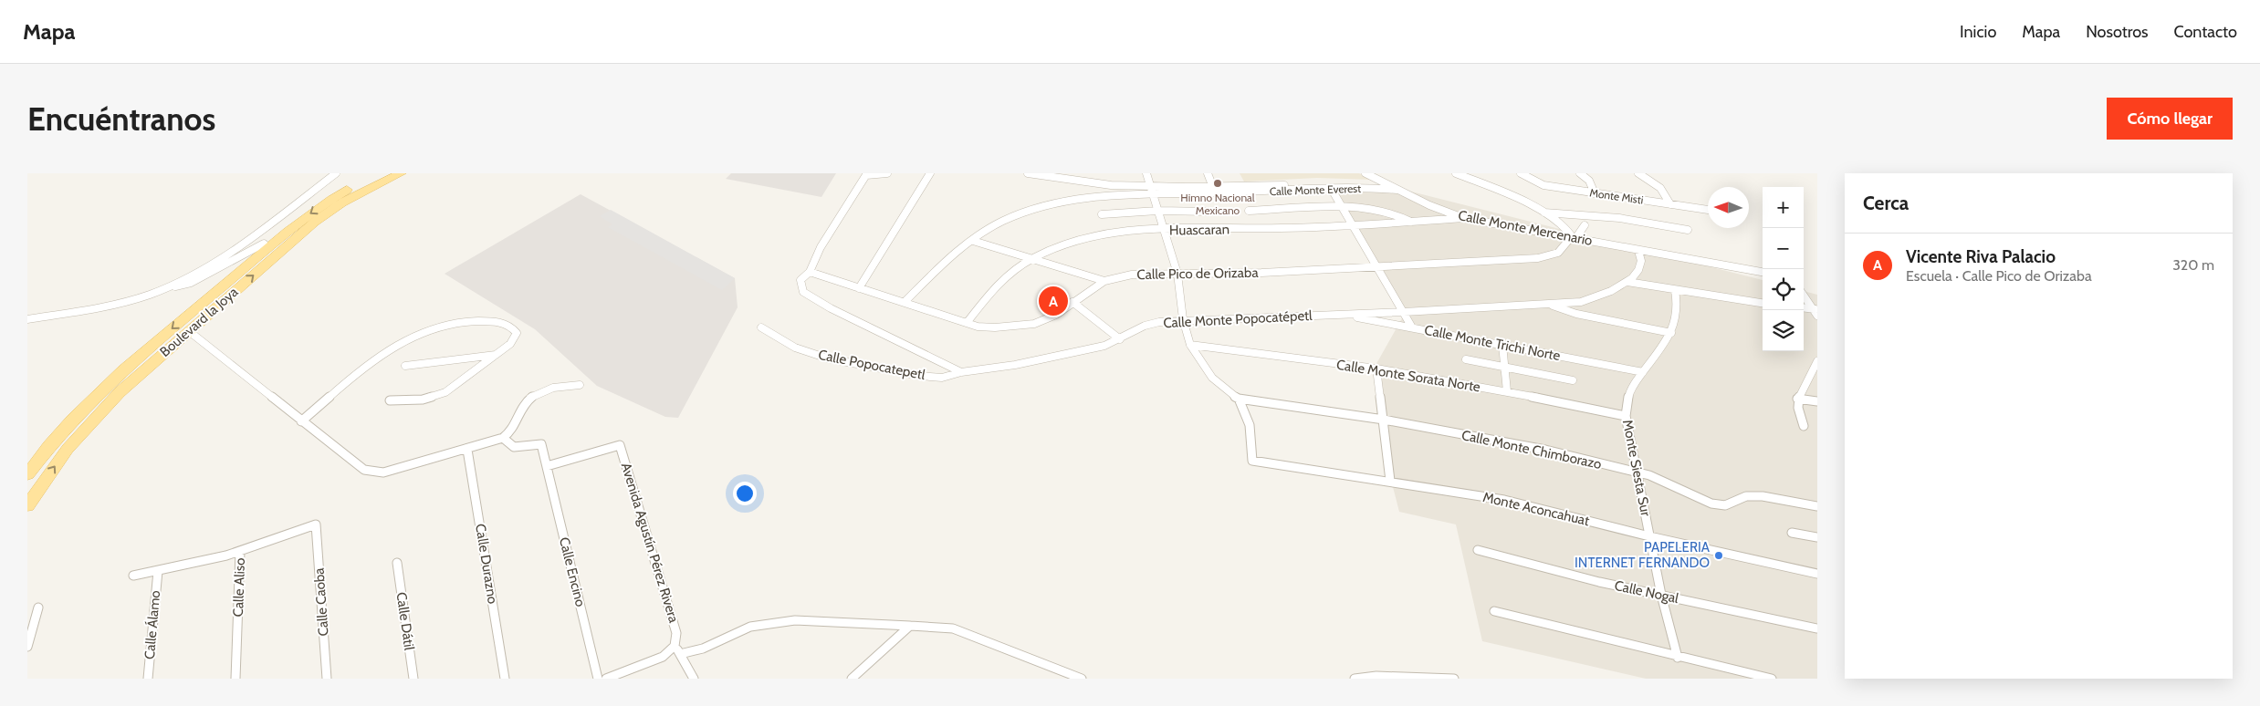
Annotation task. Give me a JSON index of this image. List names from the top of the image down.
{
  "streets": {
    "main road": ["Boulevard la Joya"],
    "street": [
      "Calle Monte Everest",
      "Monte Misti",
      "Calle Monte Mercenario",
      "Huascaran",
      "Calle Pico de Orizaba",
      "Calle Monte Popocatépetl",
      "Calle Monte Trichi Norte",
      "Calle Popocatepetl",
      "Calle Monte Sorata Norte",
      "Calle Monte Chimborazo",
      "Monte Siesta Sur",
      "Monte Aconcahuat",
      "Avenida Agustín Pérez Rivera",
      "Calle Durazno",
      "Calle Encino",
      "Calle Aliso",
      "Calle Nogal",
      "Calle Caoba",
      "Calle Dátil",
      "Calle Álamo"
    ]
  },
  "crossings": [
    ["Calle Monte Everest", "Calle Monte Mercenario"],
    ["Calle Monte Mercenario", "Huascaran"],
    ["Calle Monte Mercenario", "Calle Pico de Orizaba"],
    ["Huascaran", "Calle Pico de Orizaba"],
    ["Calle Monte Popocatépetl", "Calle Monte Trichi Norte"],
    ["Calle Monte Popocatépetl", "Calle Popocatepetl"],
    ["Calle Monte Trichi Norte", "Monte Siesta Sur"],
    ["Calle Monte Sorata Norte", "Monte Siesta Sur"],
    ["Calle Monte Chimborazo", "Monte Siesta Sur"],
    ["Calle Monte Chimborazo", "Monte Aconcahuat"],
    ["Monte Siesta Sur", "Monte Aconcahuat"],
    ["Monte Siesta Sur", "Calle Nogal"],
    ["Avenida Agustín Pérez Rivera", "Calle Encino"],
    ["Calle Aliso", "Calle Caoba"],
    ["Calle Aliso", "Calle Álamo"]
  ],
  "places": ["Himno Nacional Mexicano", "PAPELERIA INTERNET FERNANDO"],
  "north": "left",
  "page": {
    "header": "Mapa",
    "nav": [
      "Inicio",
      "Mapa",
      "Nosotros",
      "Contacto"
    ],
    "buttons": "Cómo llegar",
    "title": "Encuéntranos",
    "heading": "Cerca",
    "map_buttons": ["+", "−"],
    "list": [
      {
        "mark": "A",
        "name": "Vicente Riva Palacio",
        "note": "Escuela · Calle Pico de Orizaba",
        "value": "320 m"
      }
    ],
    "pins": "A"
  }
}
